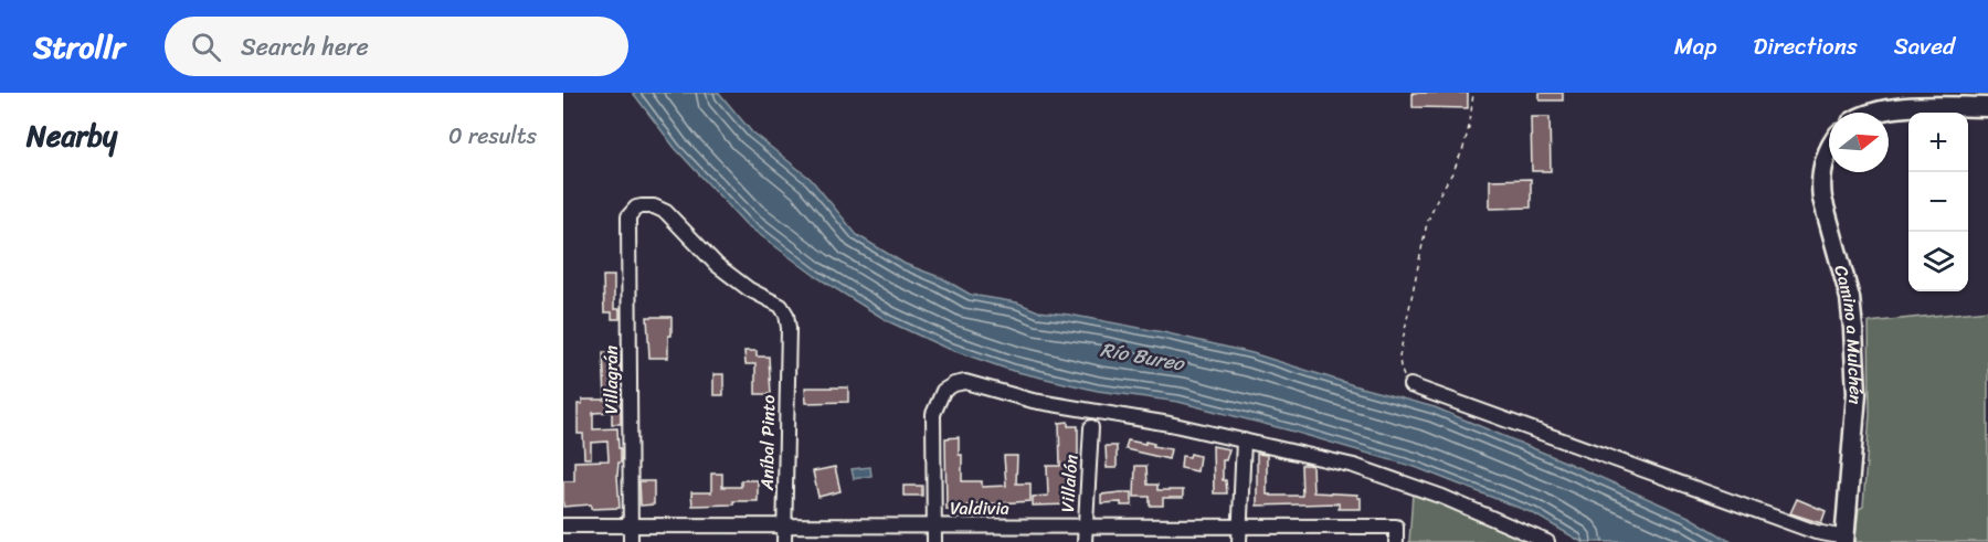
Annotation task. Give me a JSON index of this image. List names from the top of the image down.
{
  "streets": {
    "main road": ["Camino a Mulchén"],
    "street": [
      "Villagrán",
      "Aníbal Pinto",
      "Villalón",
      "Valdivia"
    ]
  },
  "crossings": [
    ["Villagrán", "Aníbal Pinto"],
    ["Villagrán", "Valdivia"],
    ["Aníbal Pinto", "Valdivia"],
    ["Villalón", "Valdivia"]
  ],
  "water": ["Río Bureo"],
  "north": "right",
  "page": {
    "header": "Strollr",
    "search": "Search here",
    "nav": ["Map", "Directions", "Saved"],
    "heading": ["Nearby", "0 results"],
    "map_buttons": ["+", "−"]
  }
}
